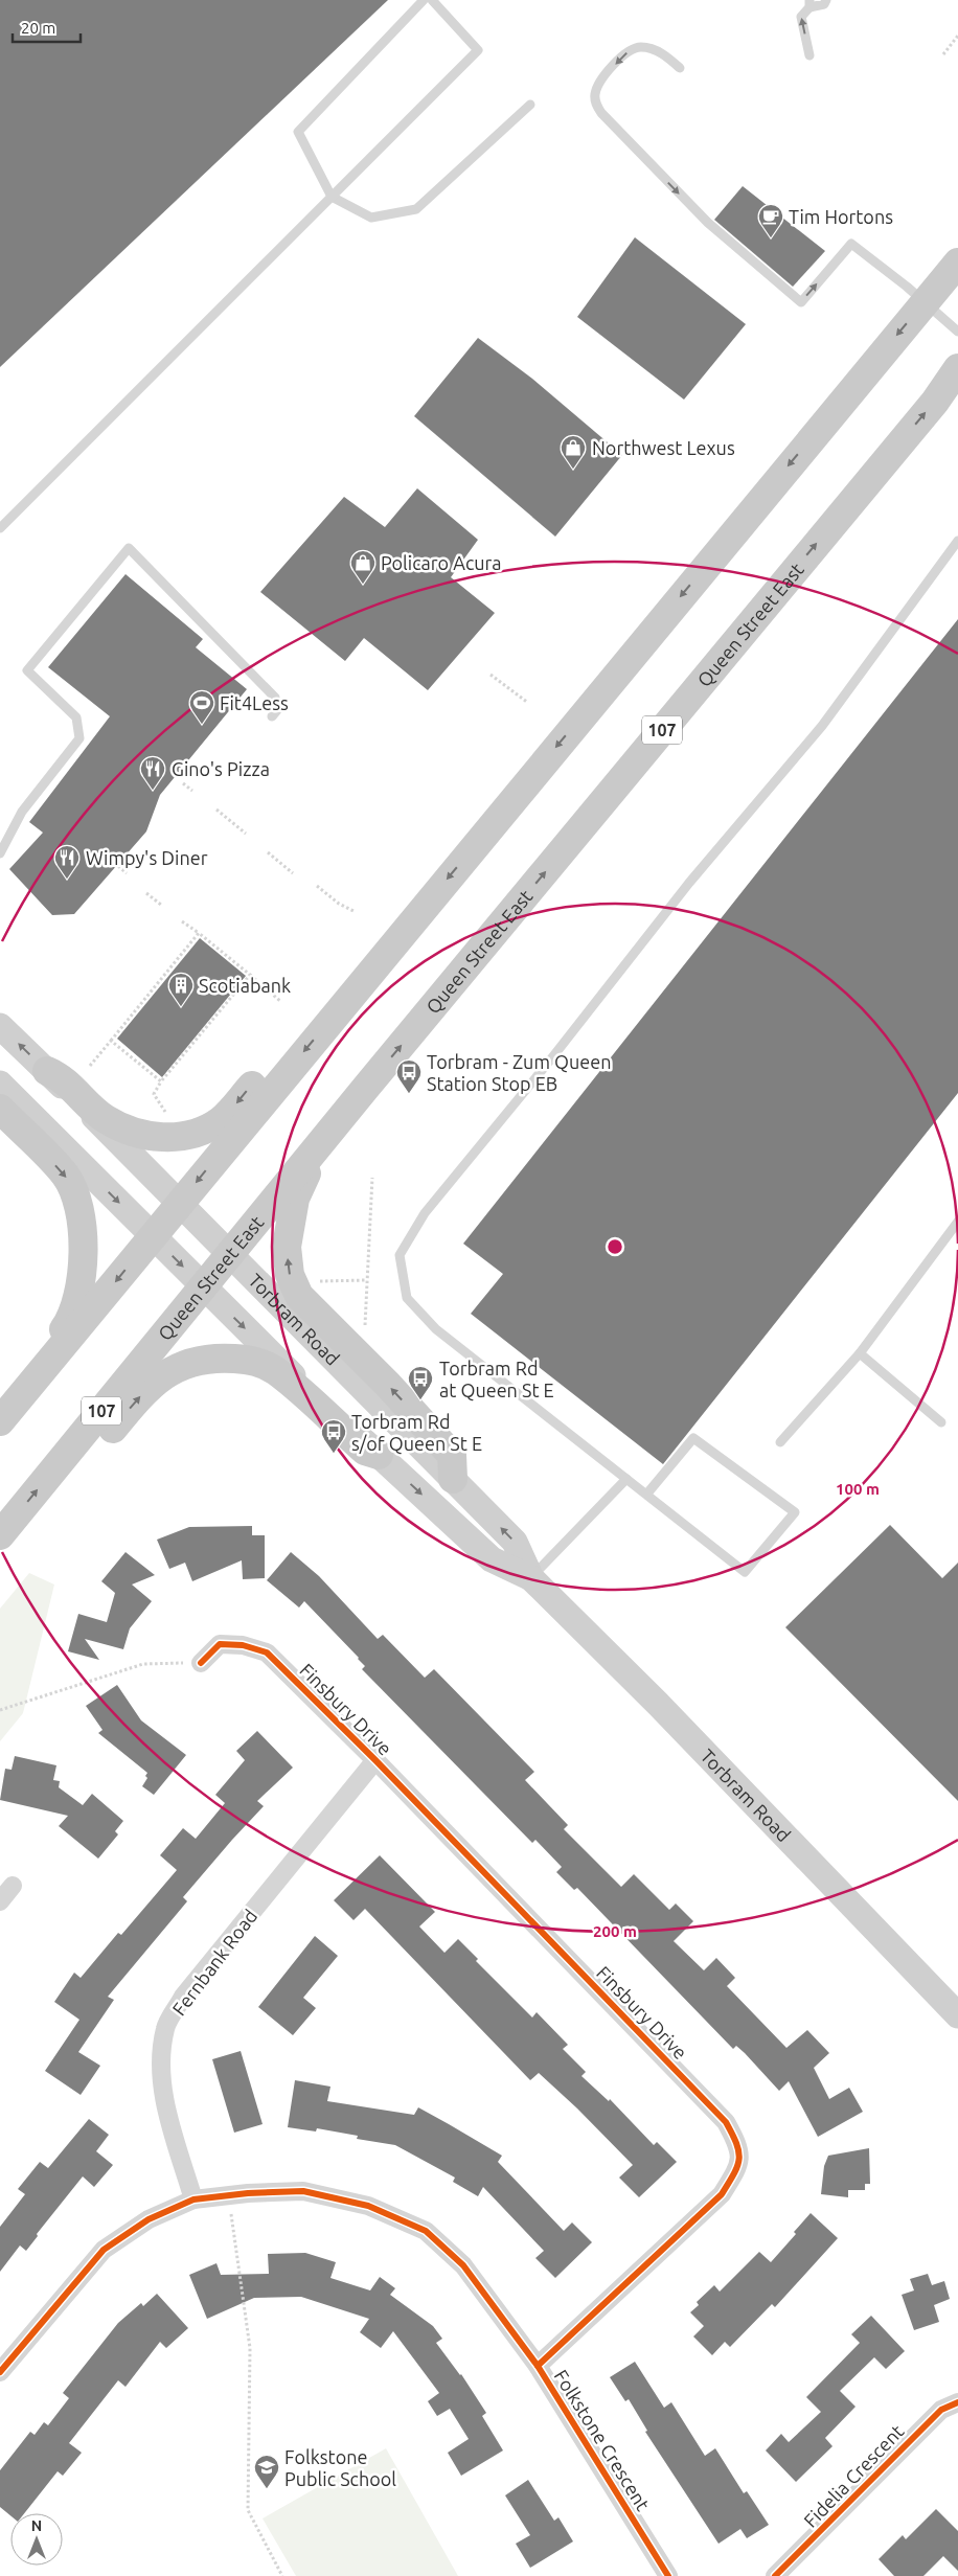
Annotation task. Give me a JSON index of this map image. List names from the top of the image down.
{
  "streets": {
    "main road": ["Queen Street East", "107", "Torbram Road"],
    "street": [
      "Finsbury Drive",
      "Fernbank Road",
      "Folkstone Crescent",
      "Fidelia Crescent"
    ]
  },
  "crossings": [
    ["Queen Street East", "Torbram Road"],
    ["Finsbury Drive", "Fernbank Road"],
    ["Finsbury Drive", "Folkstone Crescent"],
    ["Fernbank Road", "Folkstone Crescent"]
  ],
  "places": {
    "cafe": ["Tim Hortons"],
    "shop": ["Northwest Lexus", "Policaro Acura"],
    "sports": ["Fit4Less"],
    "restaurant": ["Gino's Pizza", "Wimpy's Diner"],
    "building": ["Scotiabank"],
    "bus stop": ["Torbram - Zum Queen Station Stop EB", "Torbram Rd at Queen St E", "Torbram Rd s/of Queen St E"],
    "school or university": ["Folkstone Public School"]
  },
  "scale_bar": "20 m",
  "north": "top",
  "rings": ["100 m", "200 m"]
}
